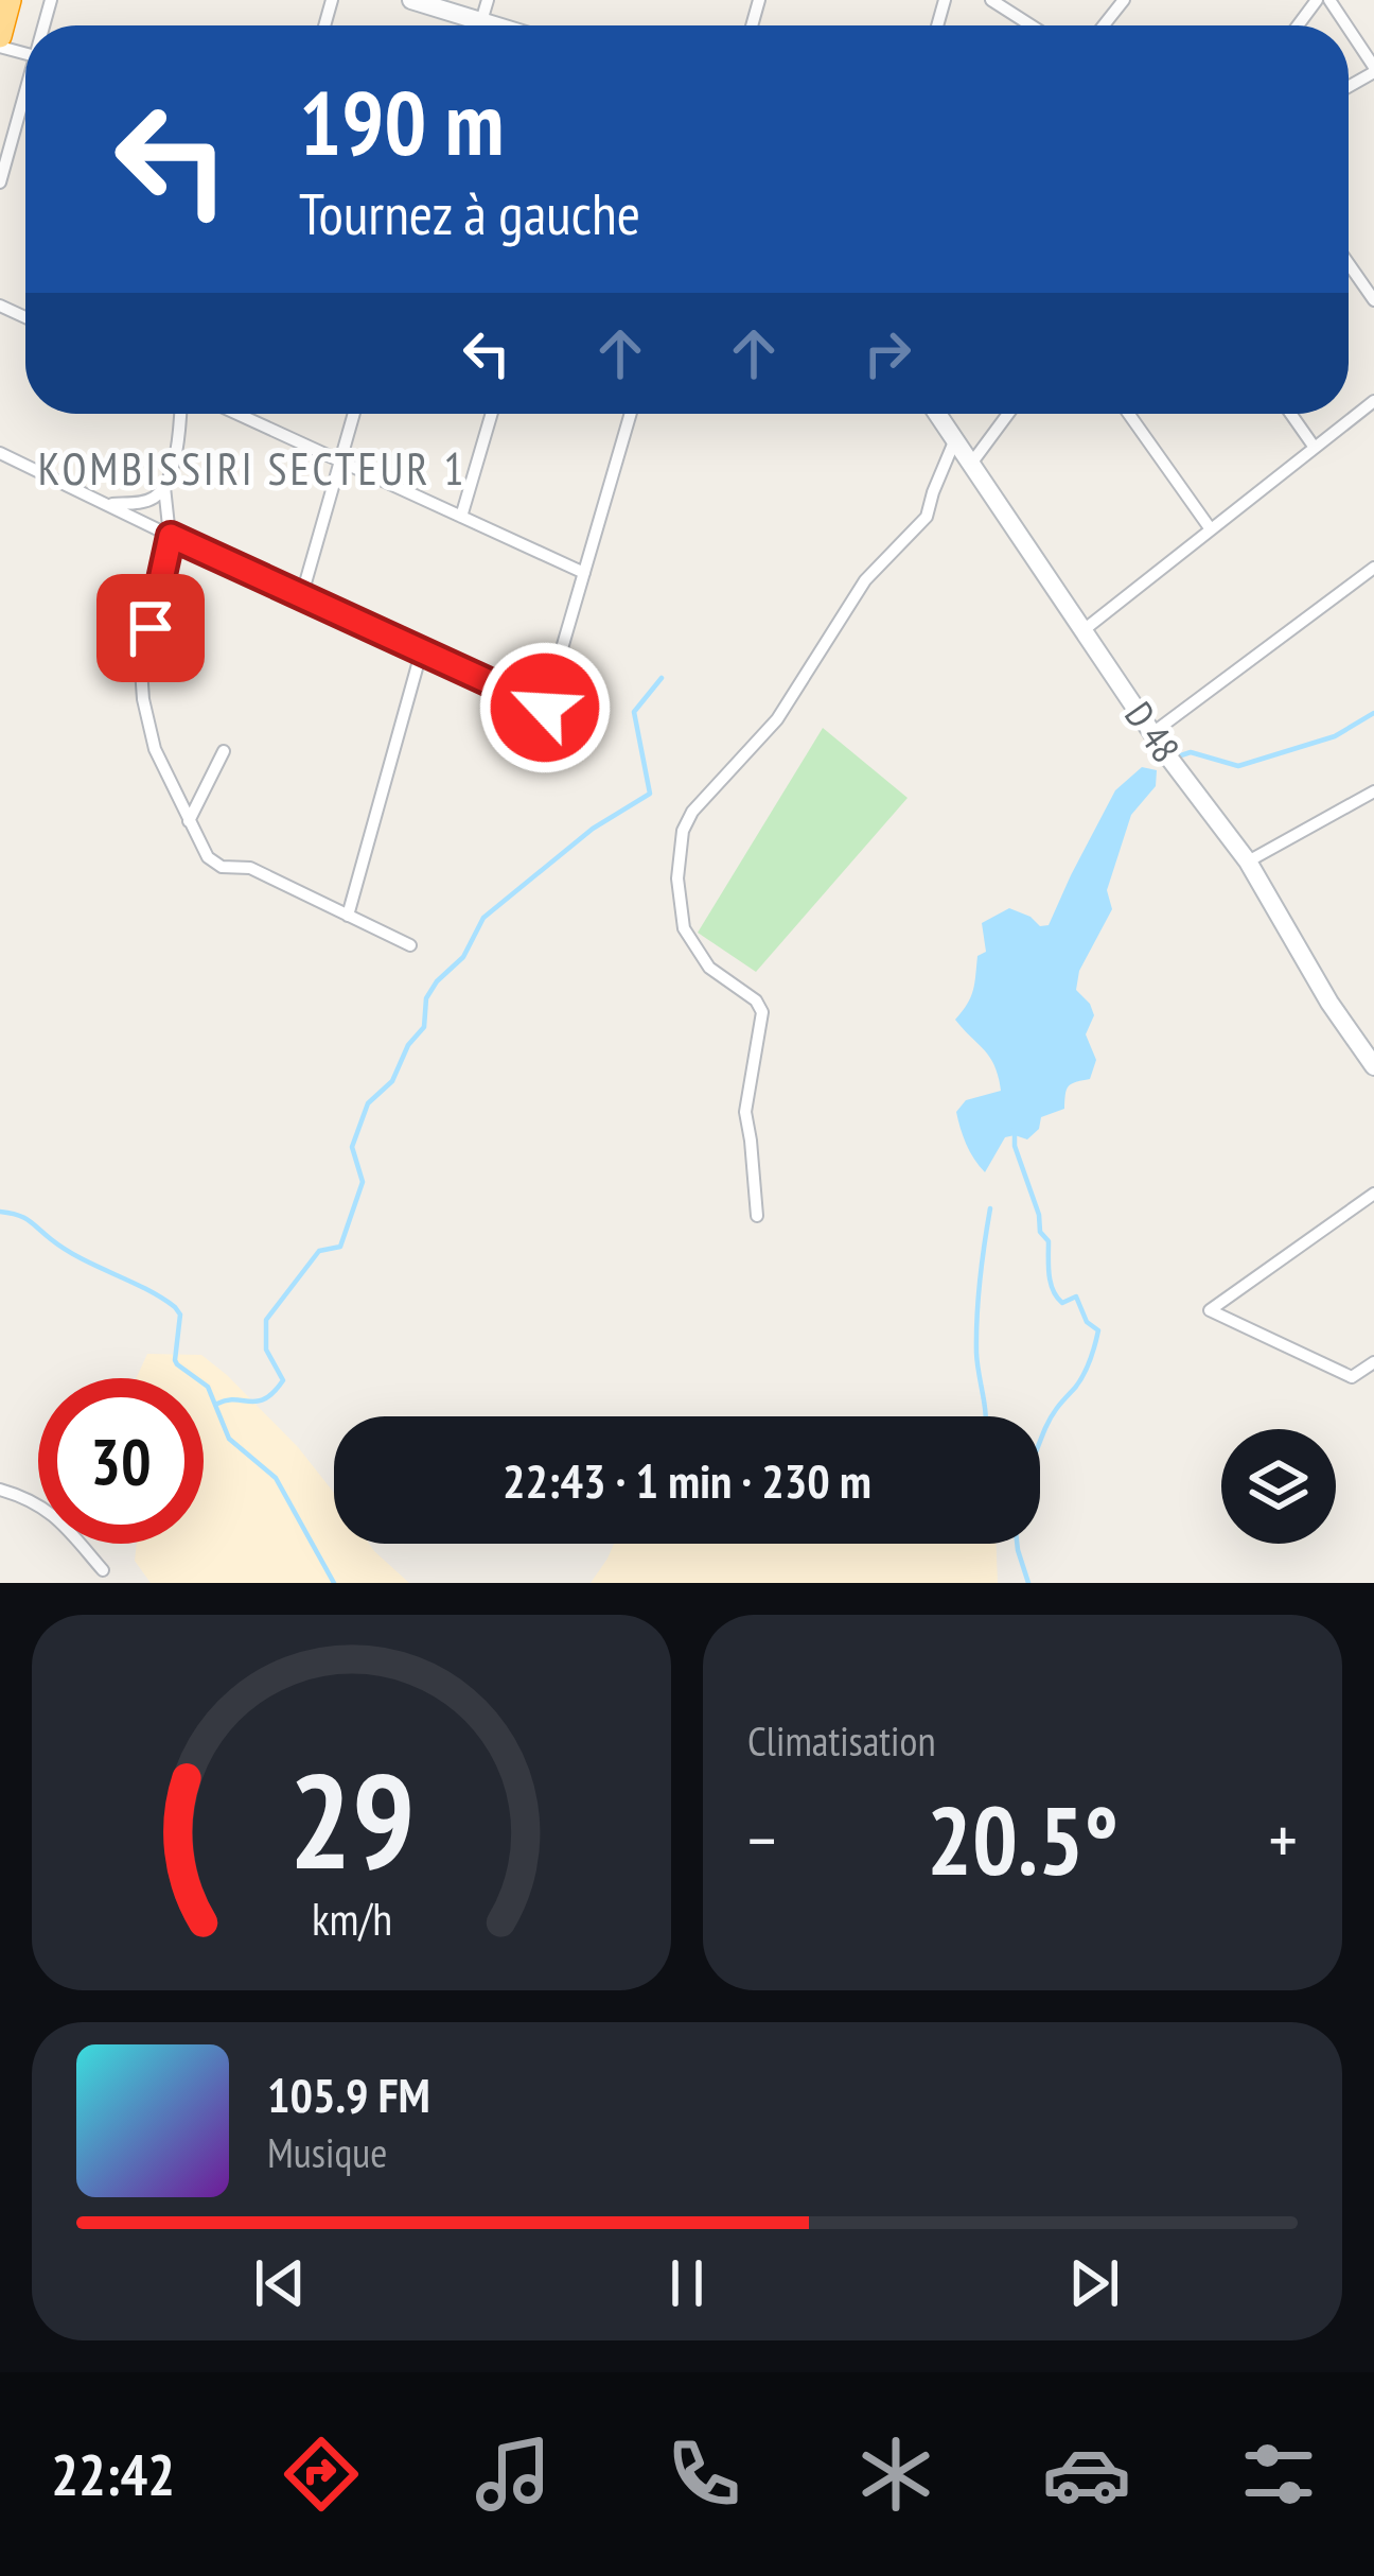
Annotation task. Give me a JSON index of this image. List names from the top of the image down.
{
  "streets": {
    "street": ["D 48"]
  },
  "districts": ["KOMBISSIRI SECTEUR 1"],
  "page": {
    "turn": ["190 m", "Tournez à gauche"],
    "limit": "30",
    "trip": "22:43 · 1 min · 230 m",
    "tile": "Climatisation",
    "heat": ["−", "20.5°", "+"],
    "song": ["105.9 FM", "Musique"],
    "tabs": "22:42",
    "gauge": ["29", "km/h"]
  }
}
